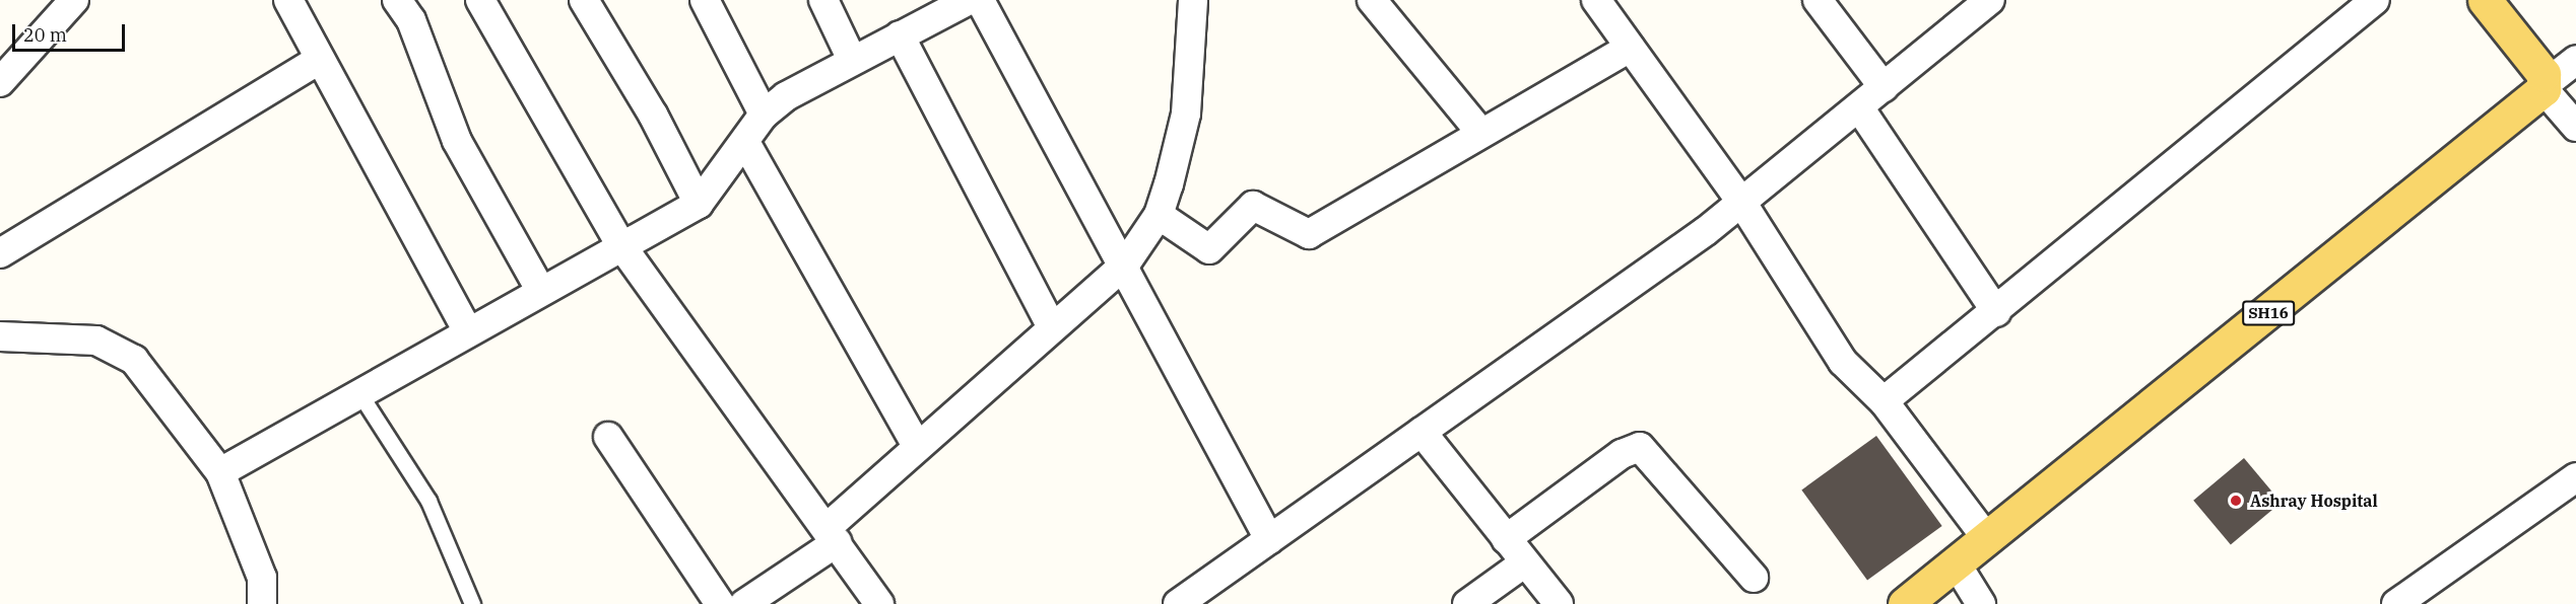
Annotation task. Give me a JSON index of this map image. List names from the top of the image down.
{
  "streets": {
    "main road": ["SH16"]
  },
  "places": ["Ashray Hospital"],
  "scale_bar": "20 m"
}
